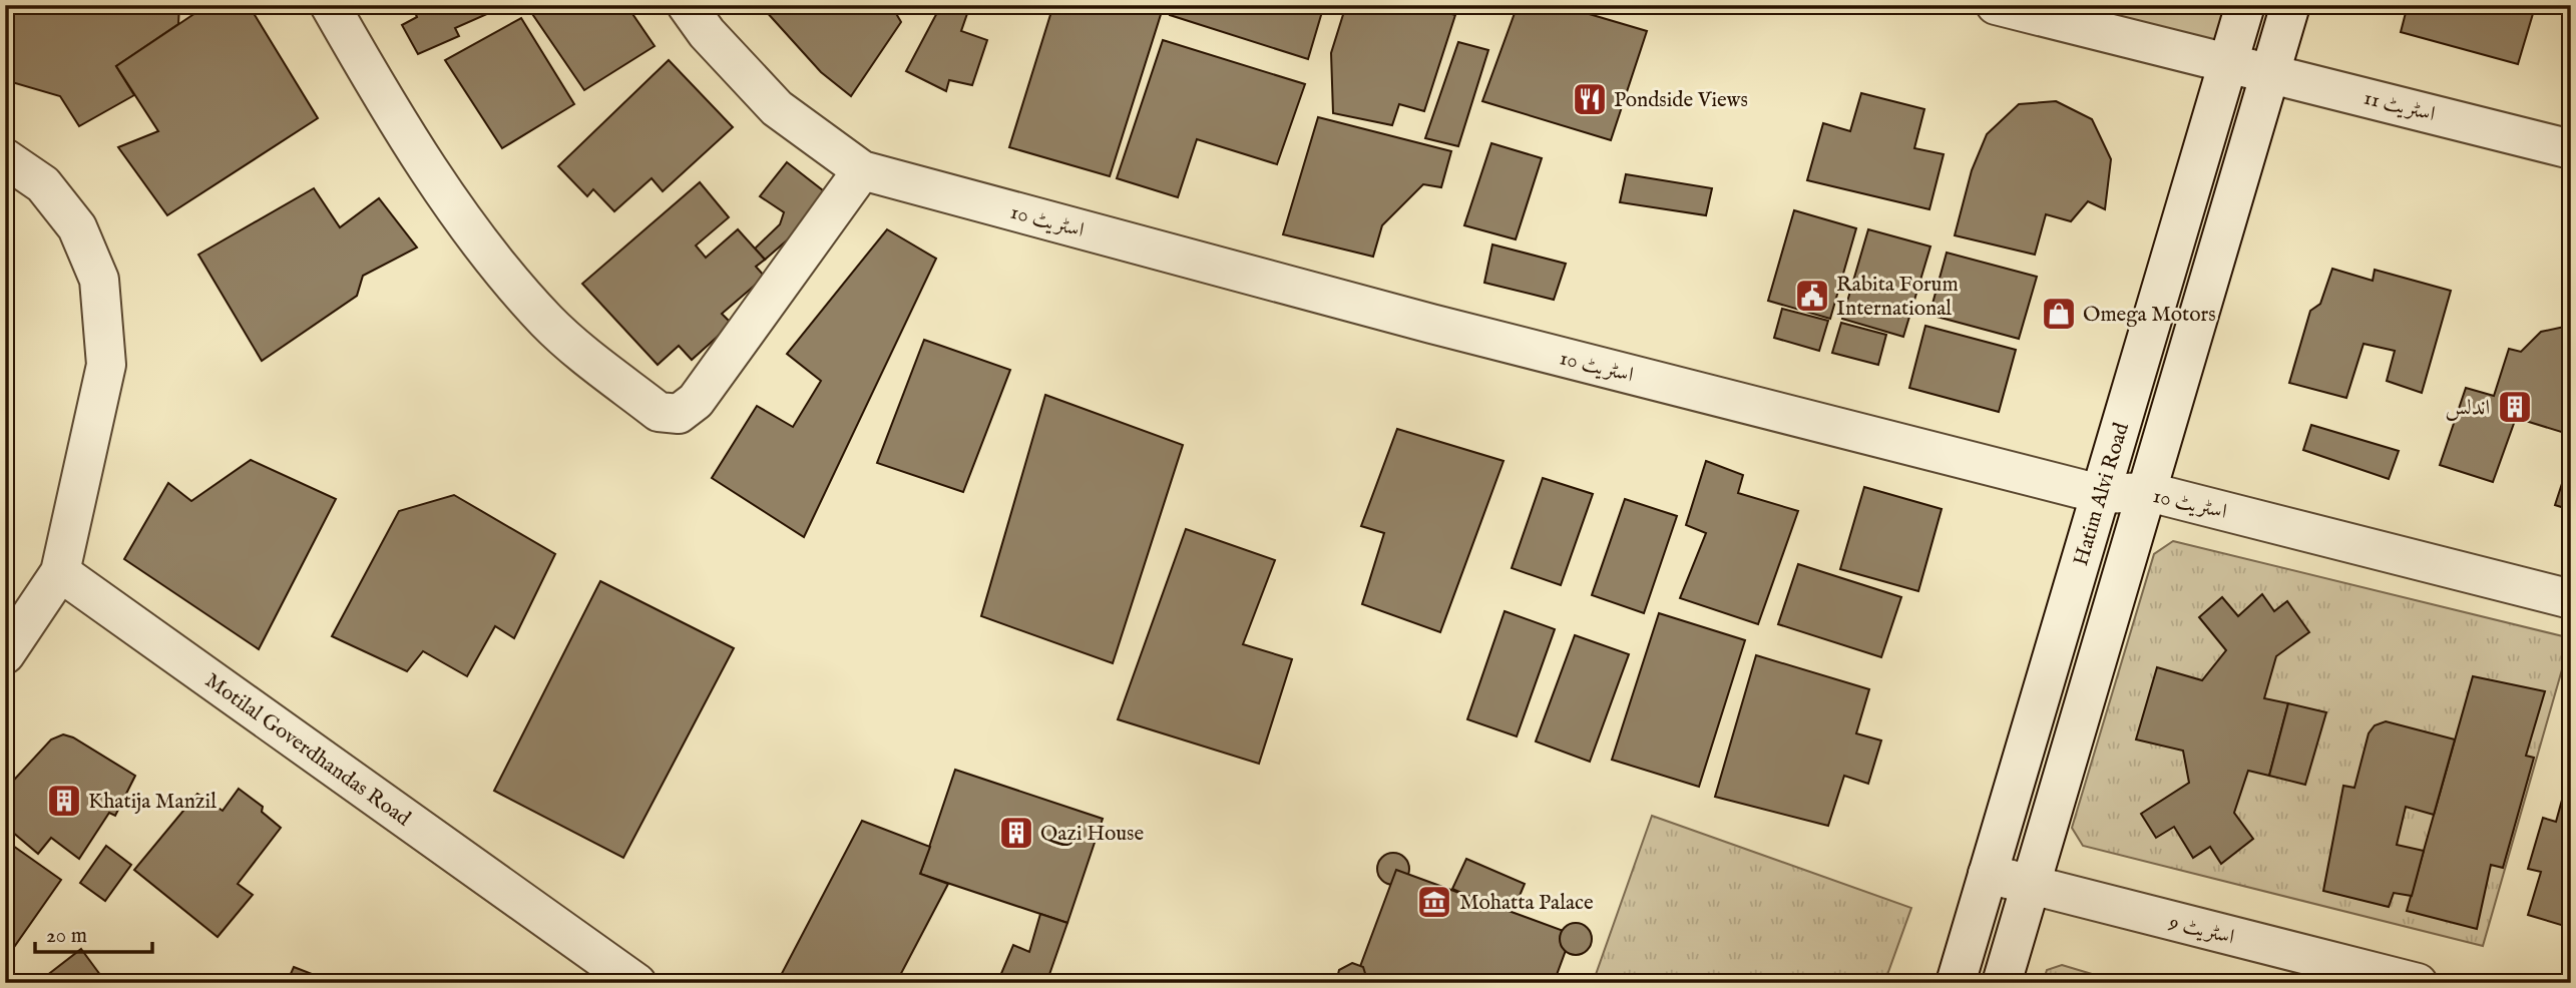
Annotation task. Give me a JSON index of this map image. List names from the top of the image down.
{
  "streets": {
    "street": [
      "اسٹریٹ 11",
      "اسٹریٹ 10",
      "Hatim Alvi Road",
      "Motilal Goverdhandas Road",
      "اسٹریٹ 9"
    ]
  },
  "crossings": [
    ["اسٹریٹ 11", "Hatim Alvi Road"],
    ["اسٹریٹ 10", "Hatim Alvi Road"],
    ["Hatim Alvi Road", "اسٹریٹ 9"]
  ],
  "places": {
    "restaurant": ["Pondside Views"],
    "public building": ["Rabita Forum International"],
    "shop": ["Omega Motors"],
    "building": ["اندلس", "Khatija Manzil", "Qazi House"],
    "museum": ["Mohatta Palace"]
  },
  "scale_bar": "20 m"
}
